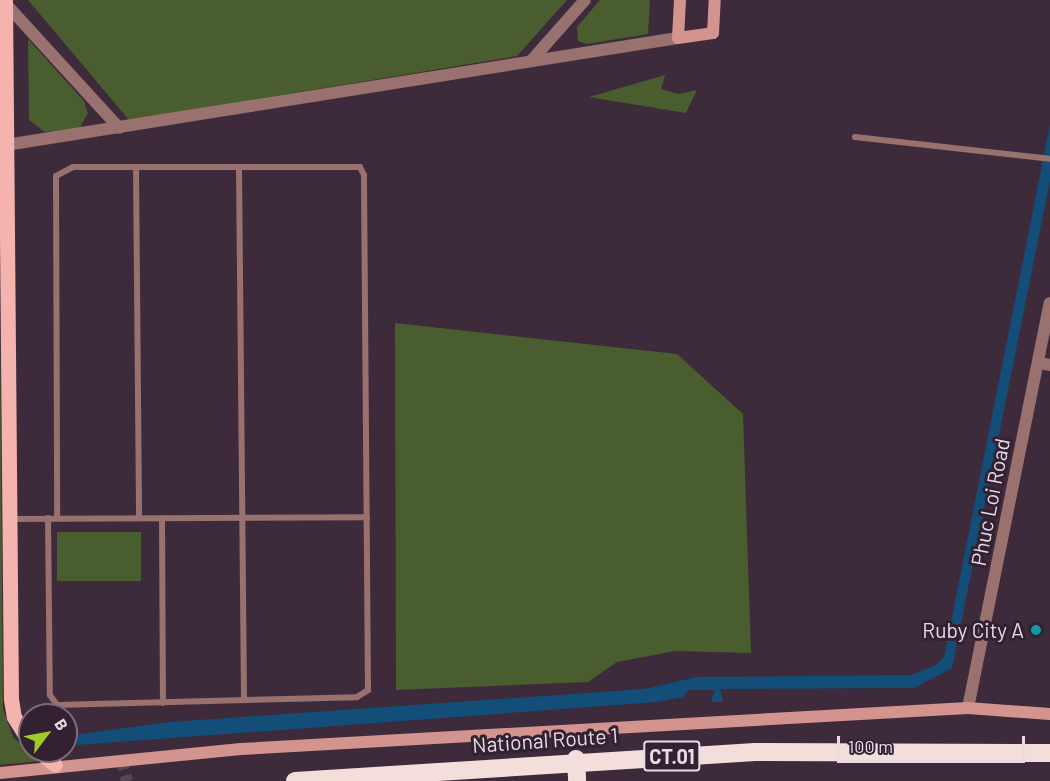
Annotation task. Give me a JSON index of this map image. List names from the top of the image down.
{
  "streets": {
    "highway": ["National Route 1", "CT.01"],
    "street": ["Phuc Loi Road"]
  },
  "places": ["Ruby City A"],
  "scale_bar": "100 m",
  "north": "top right"
}
